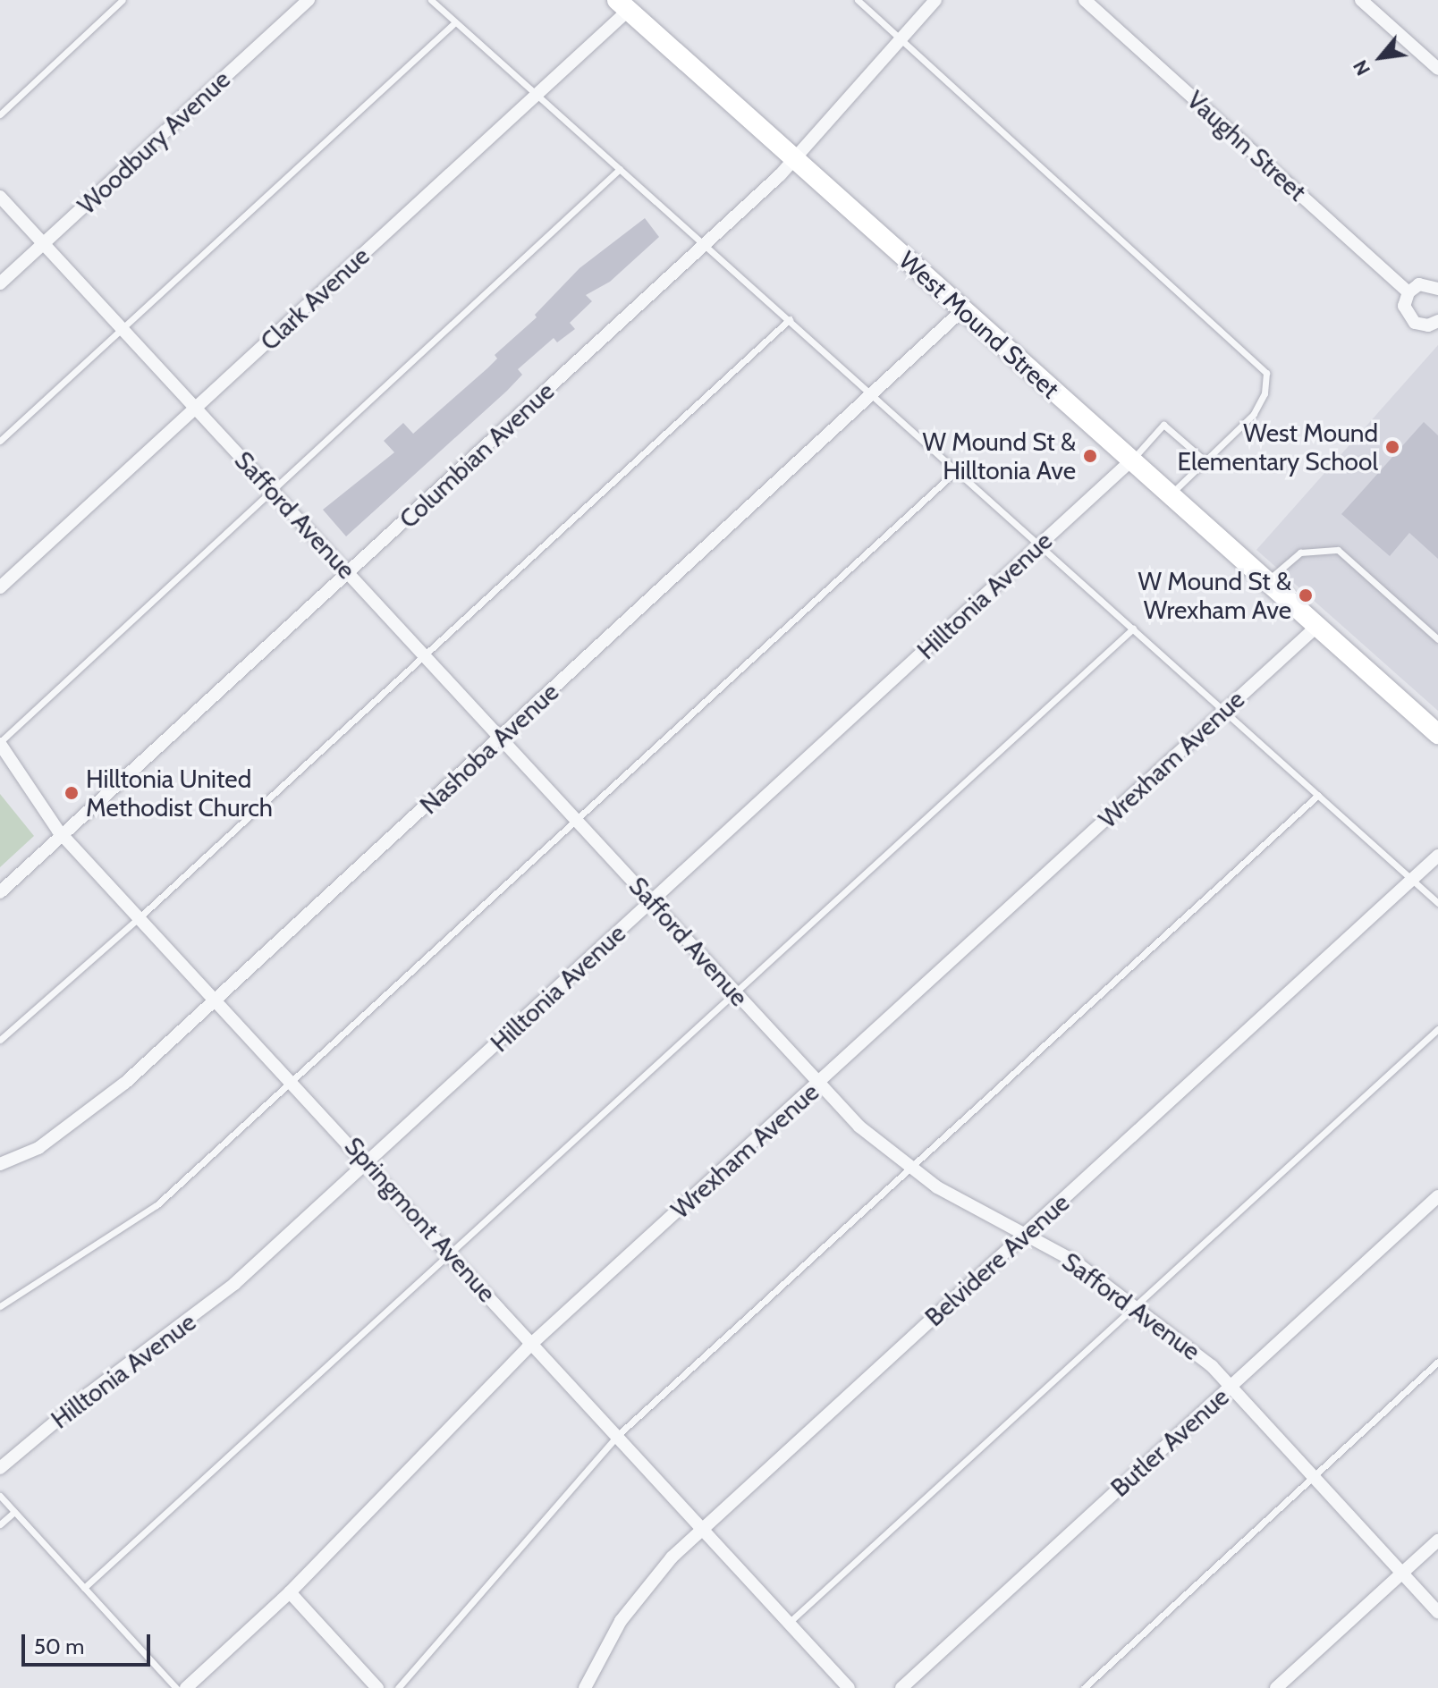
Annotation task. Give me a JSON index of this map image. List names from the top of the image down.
{
  "streets": {
    "street": [
      "Woodbury Avenue",
      "Vaughn Street",
      "Clark Avenue",
      "West Mound Street",
      "Columbian Avenue",
      "Safford Avenue",
      "Hilltonia Avenue",
      "Nashoba Avenue",
      "Wrexham Avenue",
      "Springmont Avenue",
      "Belvidere Avenue",
      "Butler Avenue"
    ]
  },
  "crossings": [
    ["Woodbury Avenue", "Safford Avenue"],
    ["Clark Avenue", "West Mound Street"],
    ["Clark Avenue", "Safford Avenue"],
    ["West Mound Street", "Columbian Avenue"],
    ["West Mound Street", "Hilltonia Avenue"],
    ["West Mound Street", "Nashoba Avenue"],
    ["West Mound Street", "Wrexham Avenue"],
    ["Columbian Avenue", "Safford Avenue"],
    ["Columbian Avenue", "Springmont Avenue"],
    ["Safford Avenue", "Hilltonia Avenue"],
    ["Safford Avenue", "Nashoba Avenue"],
    ["Safford Avenue", "Wrexham Avenue"],
    ["Safford Avenue", "Belvidere Avenue"],
    ["Safford Avenue", "Butler Avenue"],
    ["Hilltonia Avenue", "Springmont Avenue"],
    ["Nashoba Avenue", "Springmont Avenue"],
    ["Wrexham Avenue", "Springmont Avenue"],
    ["Springmont Avenue", "Belvidere Avenue"]
  ],
  "places": [
    "West Mound Elementary School",
    "W Mound St & Hilltonia Ave",
    "W Mound St & Wrexham Ave",
    "Hilltonia United Methodist Church"
  ],
  "scale_bar": "50 m",
  "north": "bottom left"
}
